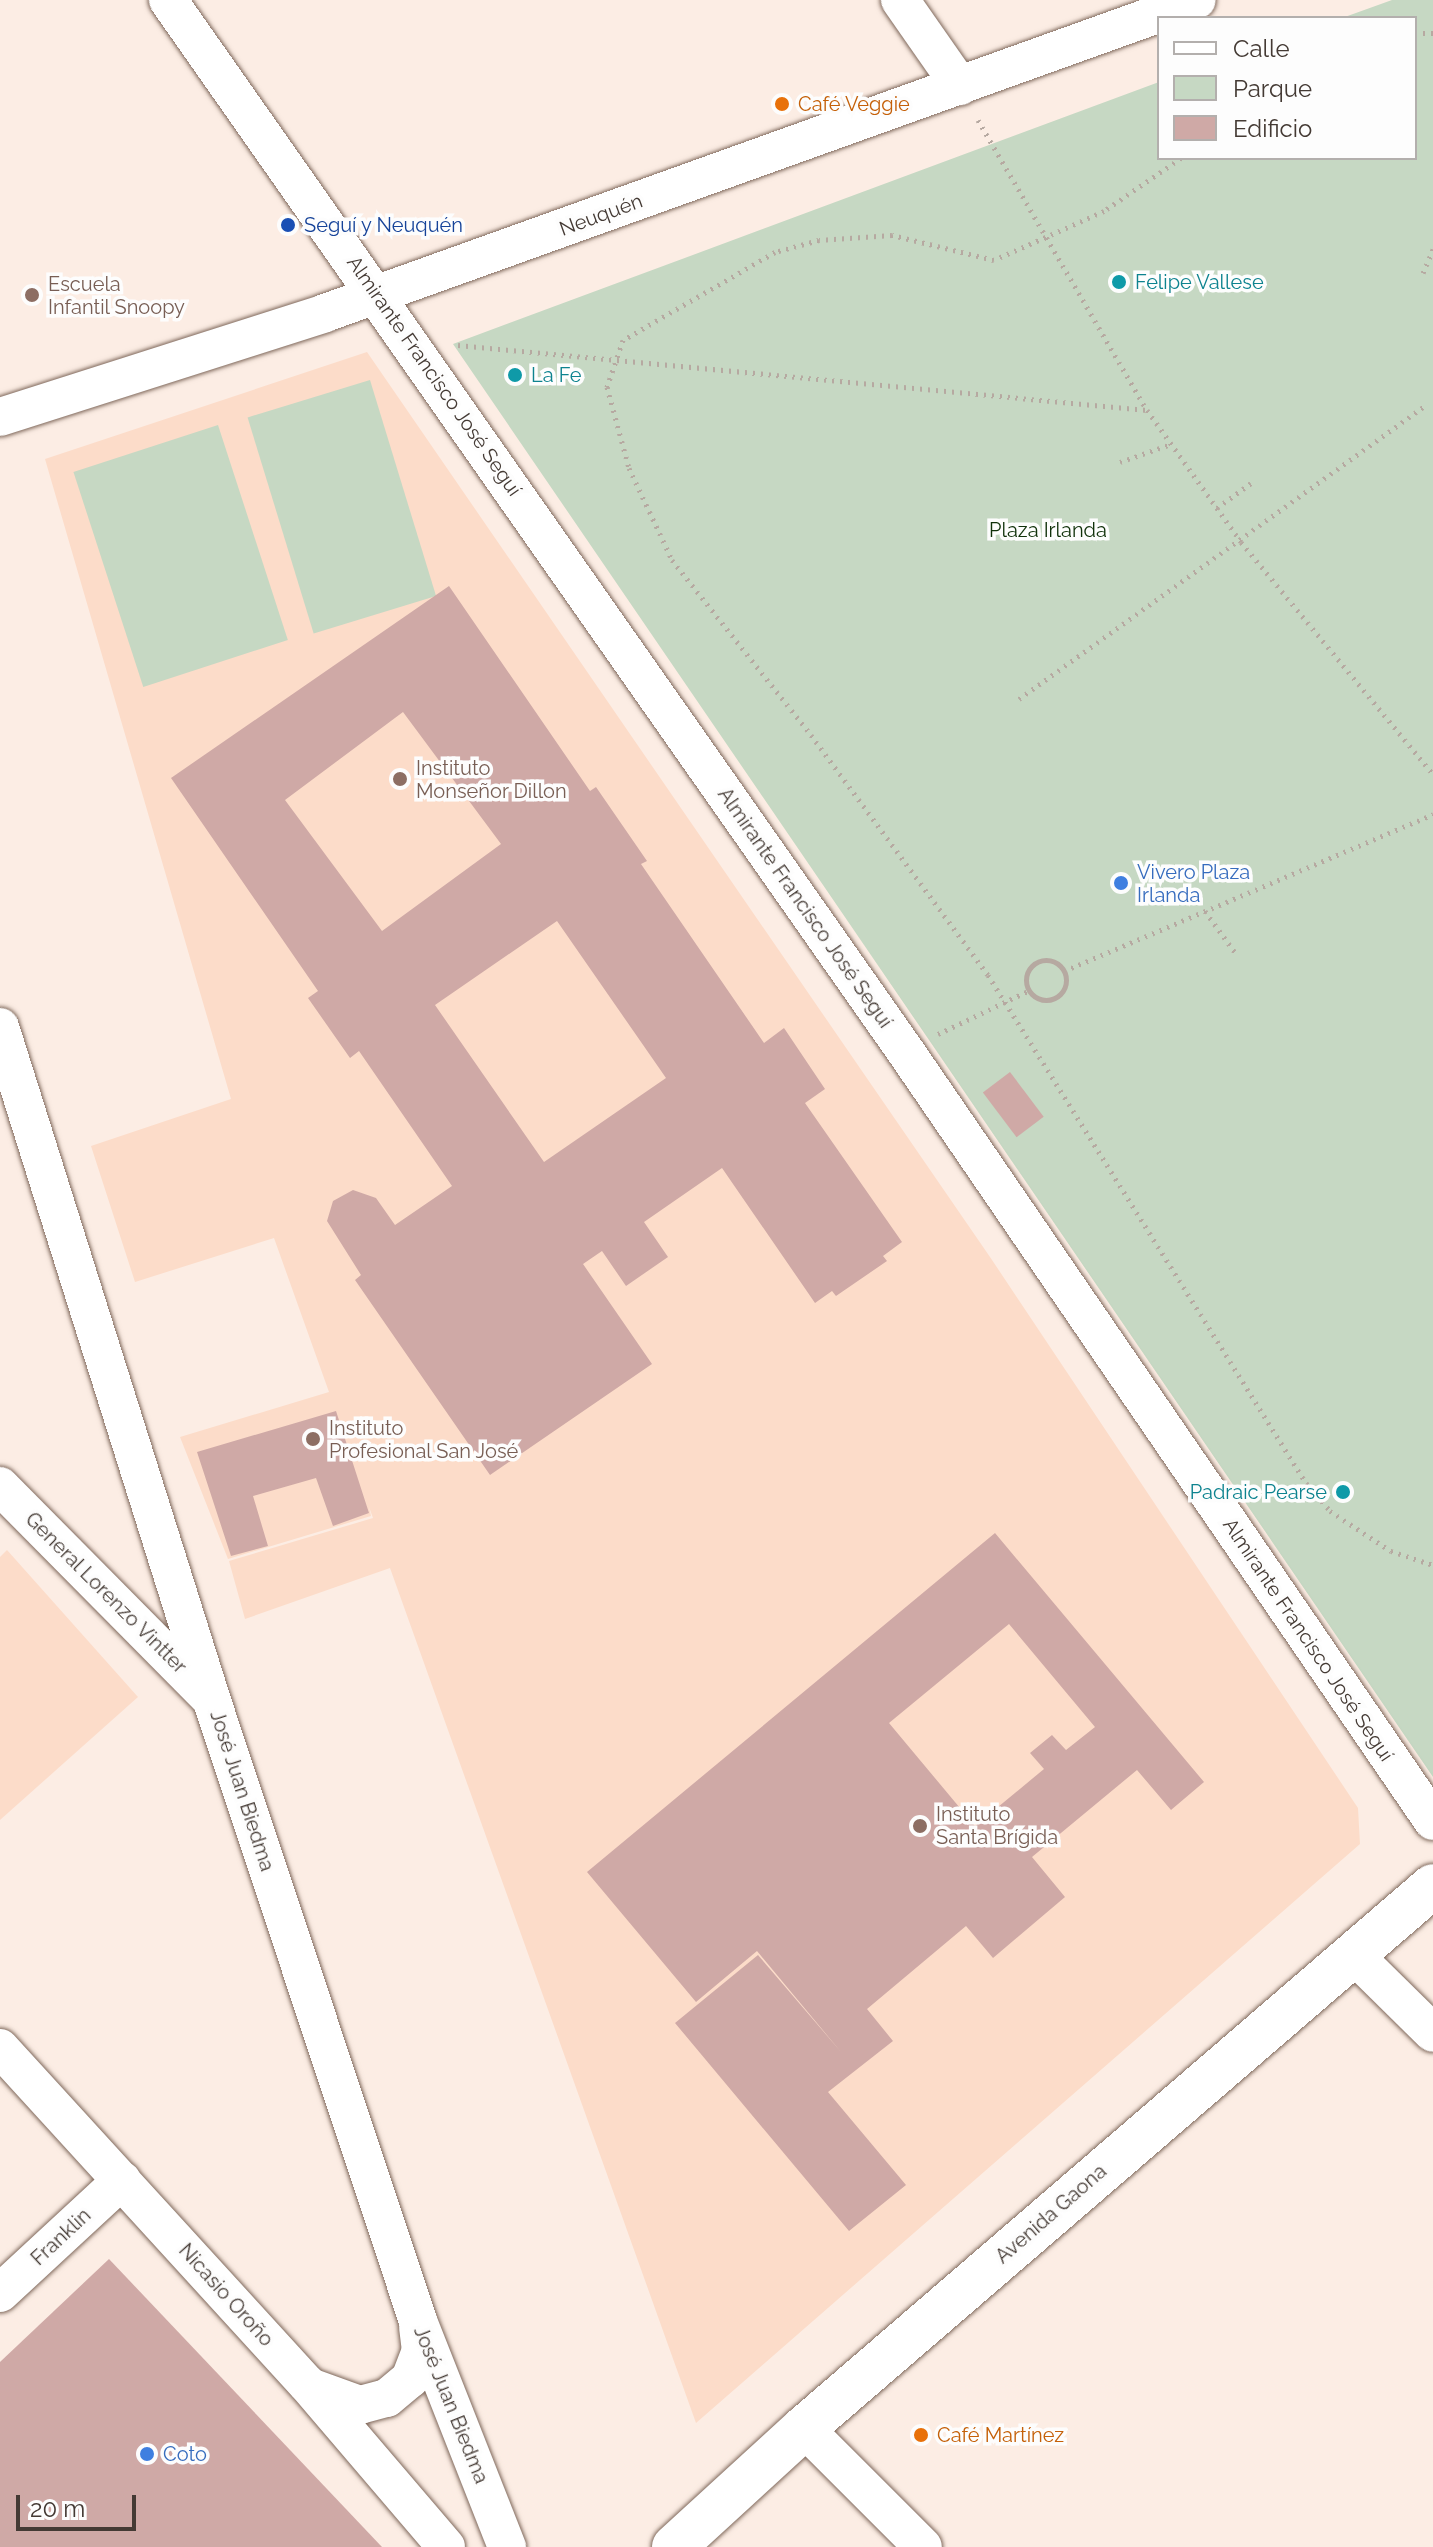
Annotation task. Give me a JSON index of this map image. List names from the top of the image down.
{
  "streets": {
    "main road": ["Avenida Gaona"],
    "street": [
      "Neuquén",
      "Almirante Francisco José Seguí",
      "General Lorenzo Vintter",
      "José Juan Biedma",
      "Franklin",
      "Nicasio Oroño"
    ]
  },
  "crossings": [
    ["Neuquén", "Almirante Francisco José Seguí"],
    ["General Lorenzo Vintter", "José Juan Biedma"],
    ["Franklin", "Nicasio Oroño"]
  ],
  "parks": ["Plaza Irlanda"],
  "places": [
    "Café Veggie",
    "Seguí y Neuquén",
    "Felipe Vallese",
    "Escuela Infantil Snoopy",
    "La Fe",
    "Instituto Monseñor Dillon",
    "Vivero Plaza Irlanda",
    "Instituto Profesional San José",
    "Padraic Pearse",
    "Instituto Santa Brígida",
    "Café Martínez",
    "Coto"
  ],
  "legend": ["Calle", "Parque", "Edificio"],
  "scale_bar": "20 m"
}
